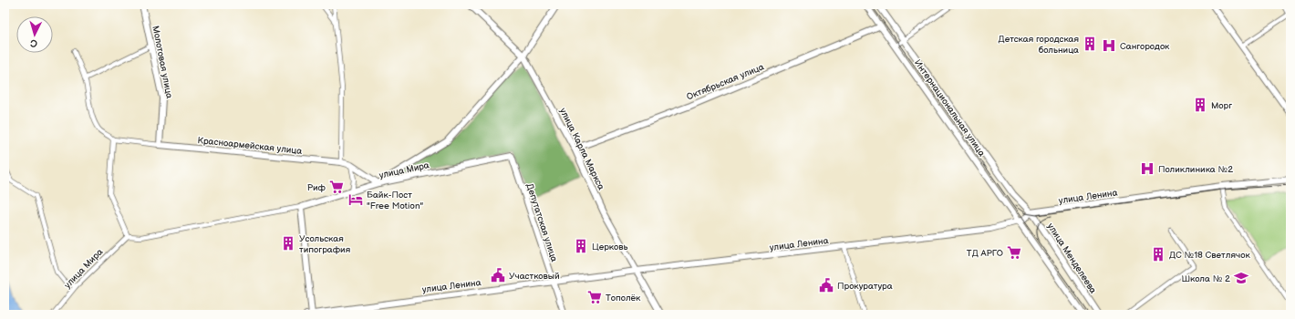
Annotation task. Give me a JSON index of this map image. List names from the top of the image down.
{
  "streets": {
    "street": [
      "Молотовая улица",
      "Октябрьская улица",
      "Интернациональная улица",
      "Красноармейская улица",
      "улица Карла Маркса",
      "улица Мира",
      "улица Ленина",
      "Депутатская улица",
      "улица Менделеева"
    ]
  },
  "crossings": [
    ["Молотовая улица", "Красноармейская улица"],
    ["Октябрьская улица", "Интернациональная улица"],
    ["Октябрьская улица", "улица Карла Маркса"],
    ["Интернациональная улица", "улица Ленина"],
    ["Интернациональная улица", "улица Менделеева"],
    ["Красноармейская улица", "улица Мира"],
    ["улица Карла Маркса", "улица Ленина"],
    ["улица Мира", "Депутатская улица"],
    ["улица Ленина", "Депутатская улица"],
    ["улица Ленина", "улица Менделеева"]
  ],
  "places": {
    "building": [
      "Детская городская больница",
      "Морг",
      "Усольская типография",
      "Церковь",
      "ДС №18 Светлячок"
    ],
    "hospital": ["Сангородок", "Поликлиника №2"],
    "supermarket": ["Риф", "ТД АРГО", "Тополёк"],
    "hotel": ["Байк-Пост \"Free Motion\""],
    "public building": ["Участковый", "Прокуратура"],
    "school or university": ["Школа № 2"]
  },
  "north": "bottom"
}
